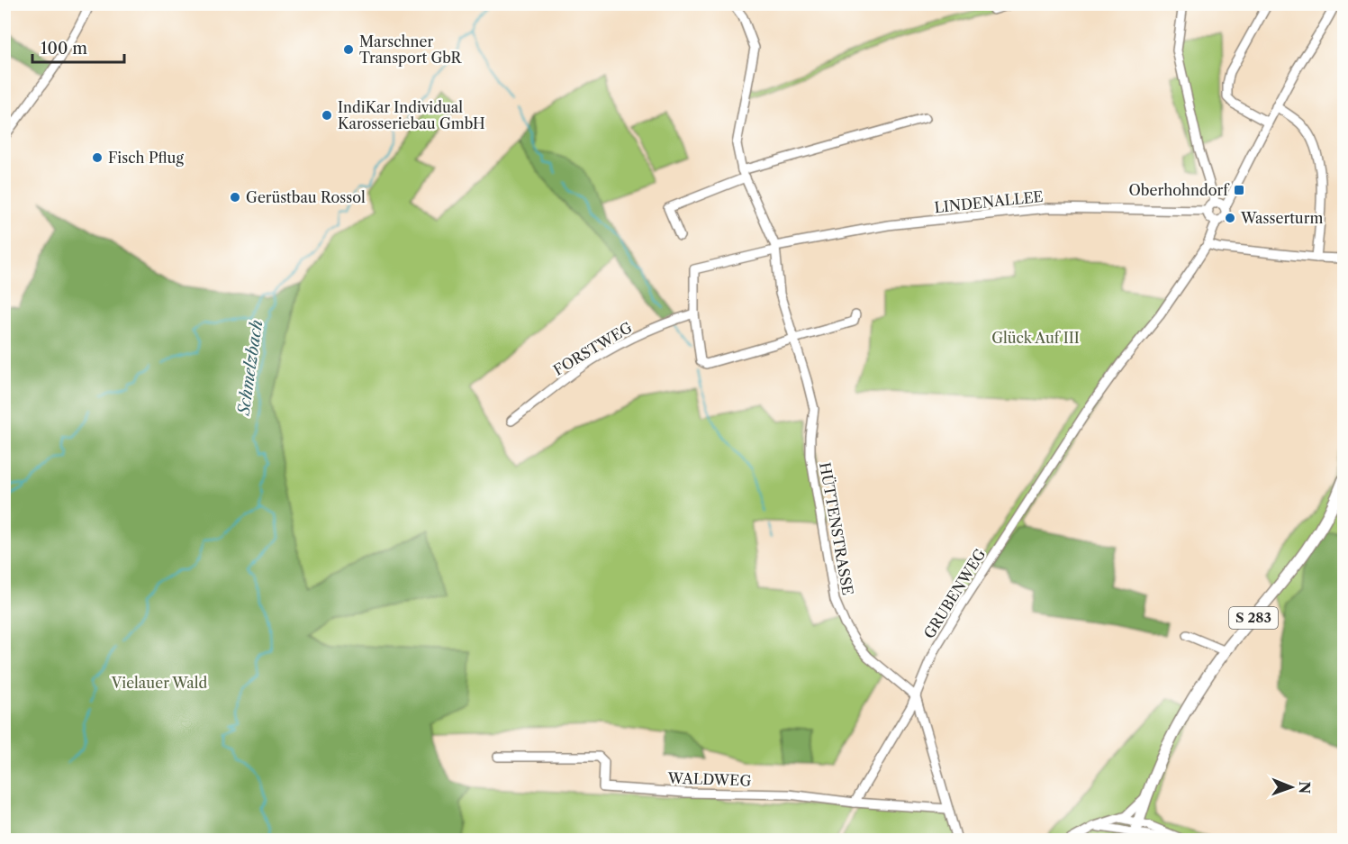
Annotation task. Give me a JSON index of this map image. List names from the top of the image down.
{
  "streets": {
    "main road": ["S 283"],
    "street": [
      "LINDENALLEE",
      "FORSTWEG",
      "HÜTTENSTRASSE",
      "GRUBENWEG",
      "WALDWEG"
    ]
  },
  "crossings": [
    ["LINDENALLEE", "FORSTWEG"],
    ["LINDENALLEE", "HÜTTENSTRASSE"],
    ["LINDENALLEE", "GRUBENWEG"],
    ["HÜTTENSTRASSE", "GRUBENWEG"],
    ["GRUBENWEG", "WALDWEG"]
  ],
  "water": ["Schmelzbach"],
  "parks": ["Glück Auf III", "Vielauer Wald"],
  "places": {
    "other": [
      "Marschner Transport GbR",
      "IndiKar Individual Karosseriebau GmbH",
      "Fisch Pflug",
      "Gerüstbau Rossol",
      "Wasserturm"
    ],
    "transit": ["Oberhohndorf"]
  },
  "scale_bar": "100 m",
  "north": "right"
}
